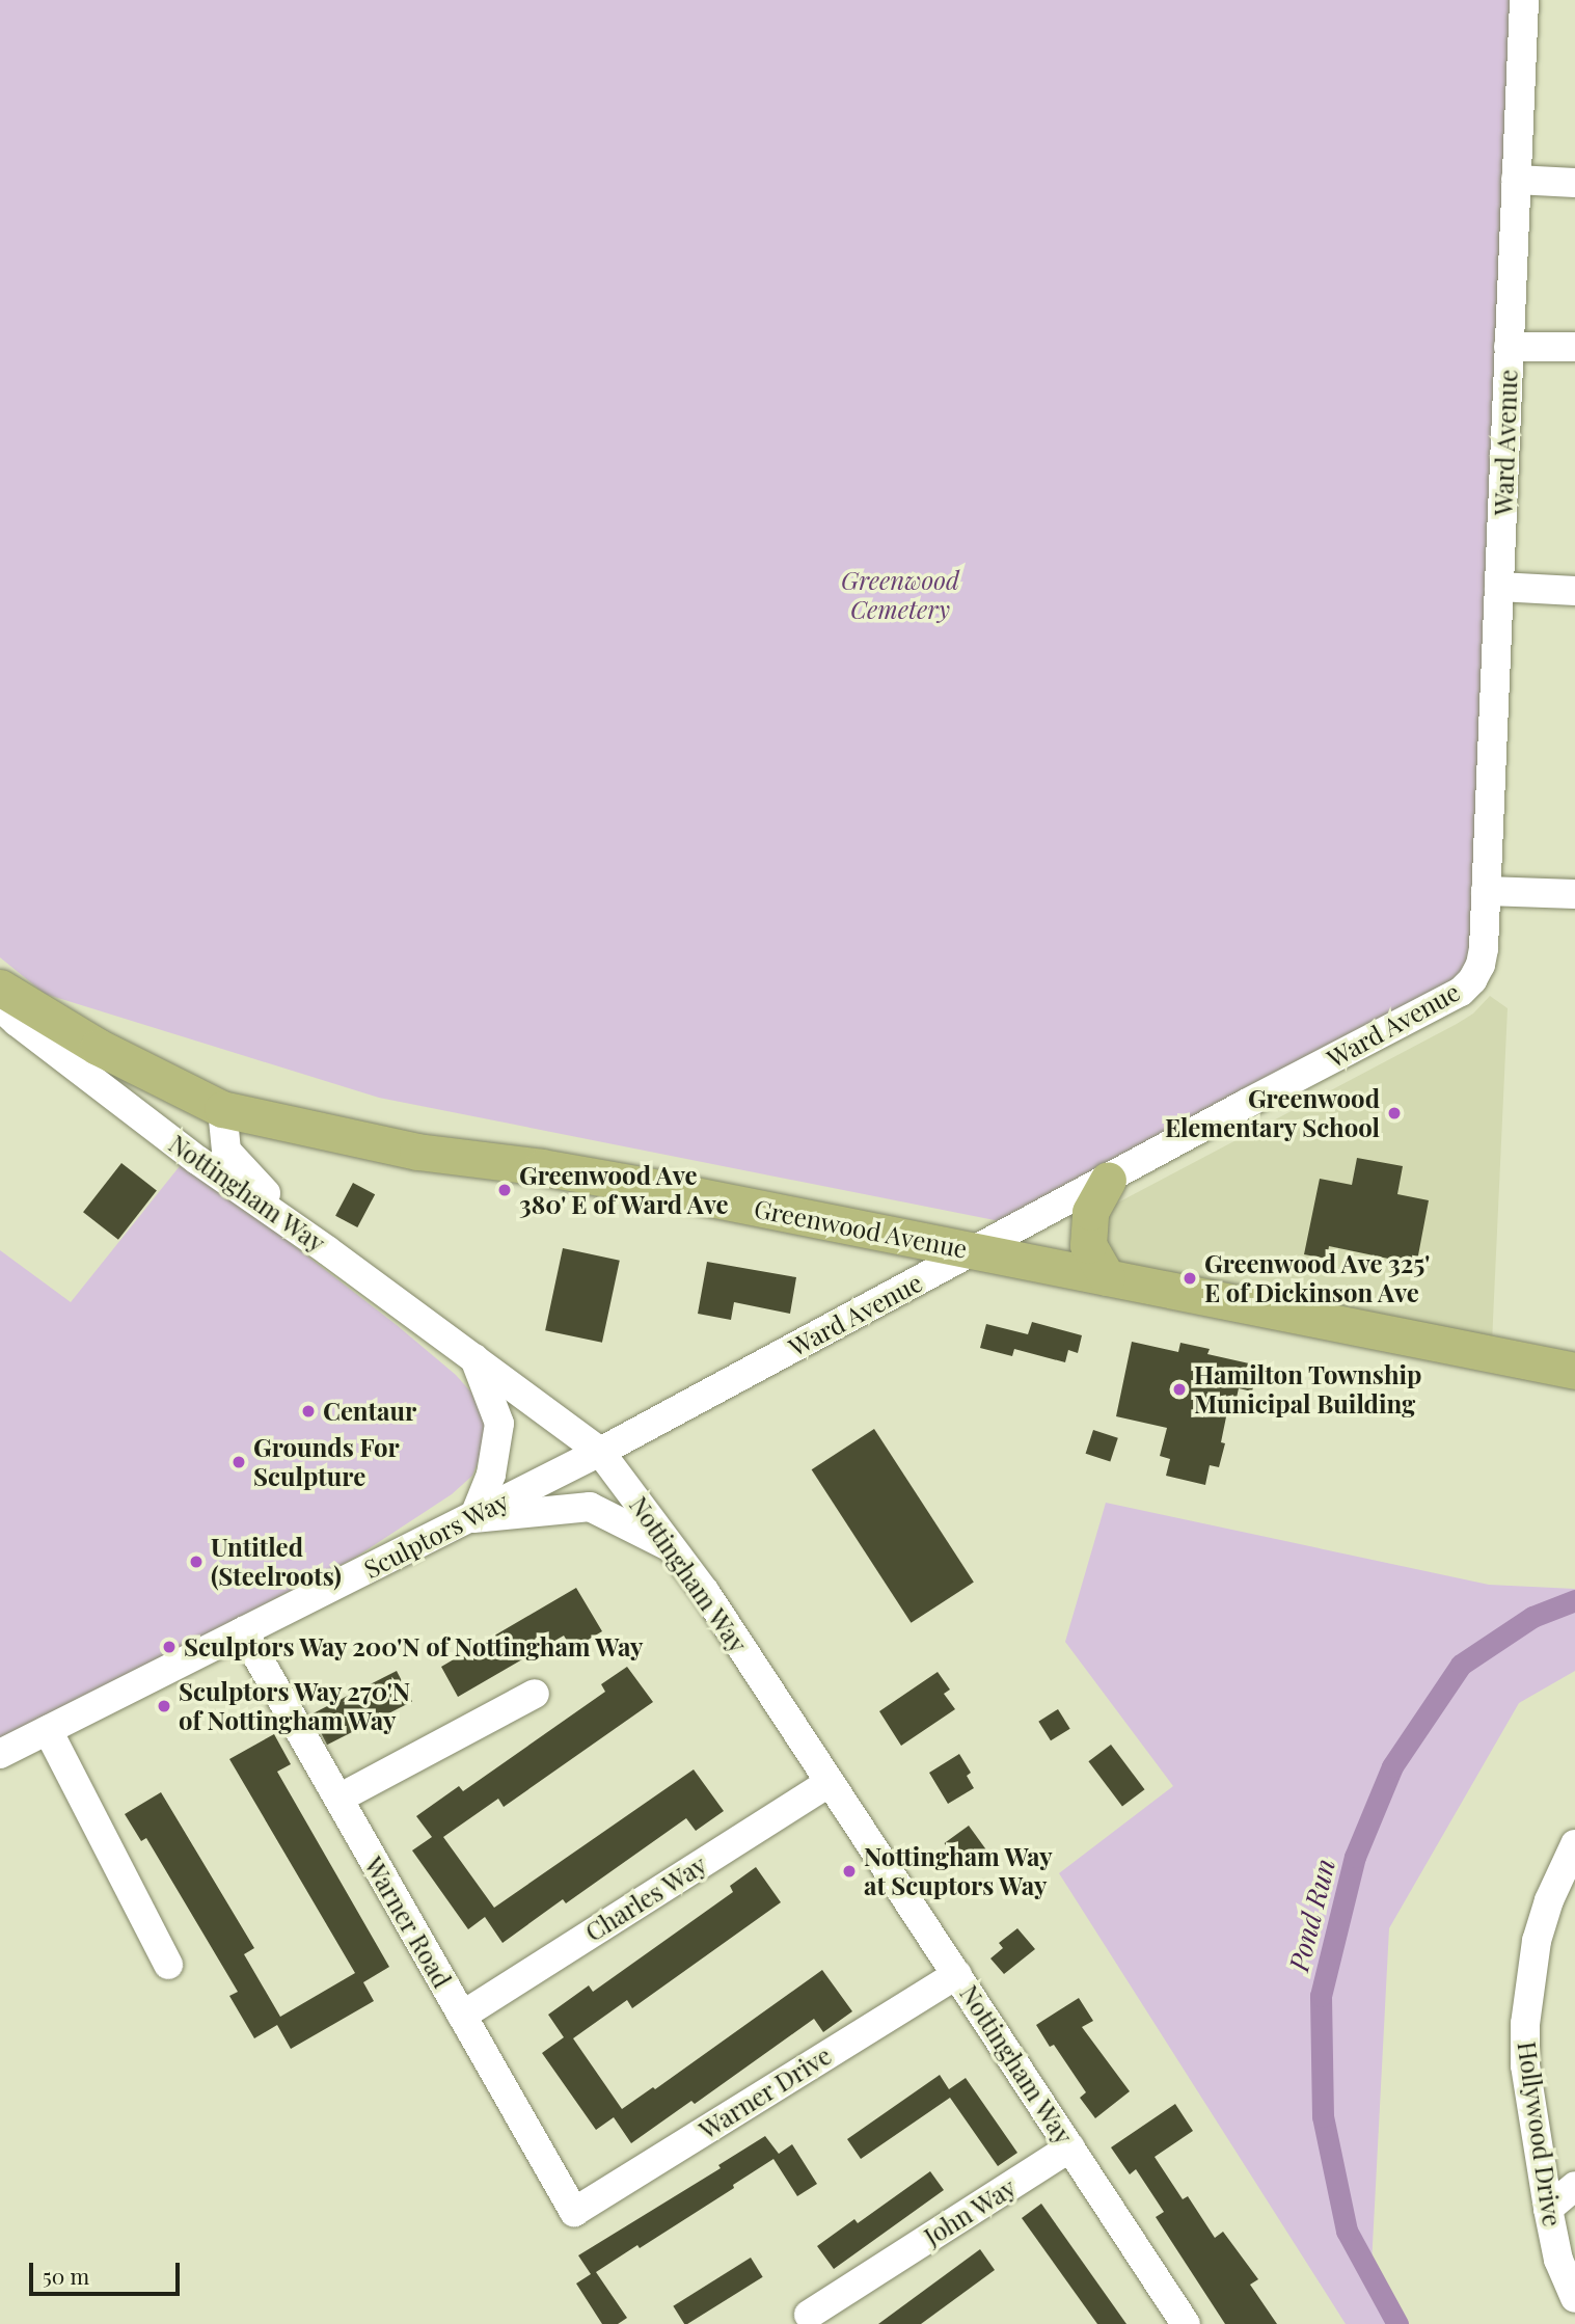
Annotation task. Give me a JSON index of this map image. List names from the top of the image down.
{
  "streets": {
    "main road": ["Greenwood Avenue"],
    "street": [
      "Ward Avenue",
      "Nottingham Way",
      "Sculptors Way",
      "Charles Way",
      "Warner Road",
      "Warner Drive",
      "Hollywood Drive",
      "John Way"
    ]
  },
  "crossings": [
    ["Ward Avenue", "Nottingham Way"],
    ["Ward Avenue", "Greenwood Avenue"],
    ["Ward Avenue", "Sculptors Way"],
    ["Nottingham Way", "Sculptors Way"],
    ["Nottingham Way", "Charles Way"],
    ["Nottingham Way", "Warner Drive"],
    ["Nottingham Way", "John Way"],
    ["Sculptors Way", "Warner Road"],
    ["Charles Way", "Warner Road"],
    ["Warner Road", "Warner Drive"]
  ],
  "water": ["Pond Run"],
  "parks": ["Greenwood Cemetery"],
  "places": [
    "Greenwood Elementary School",
    "Greenwood Ave 380' E of Ward Ave",
    "Greenwood Ave 325' E of Dickinson Ave",
    "Hamilton Township Municipal Building",
    "Centaur",
    "Grounds For Sculpture",
    "Untitled (Steelroots)",
    "Sculptors Way 200'N of Nottingham Way",
    "Sculptors Way 270'N of Nottingham Way",
    "Nottingham Way at Scuptors Way"
  ],
  "scale_bar": "50 m"
}
